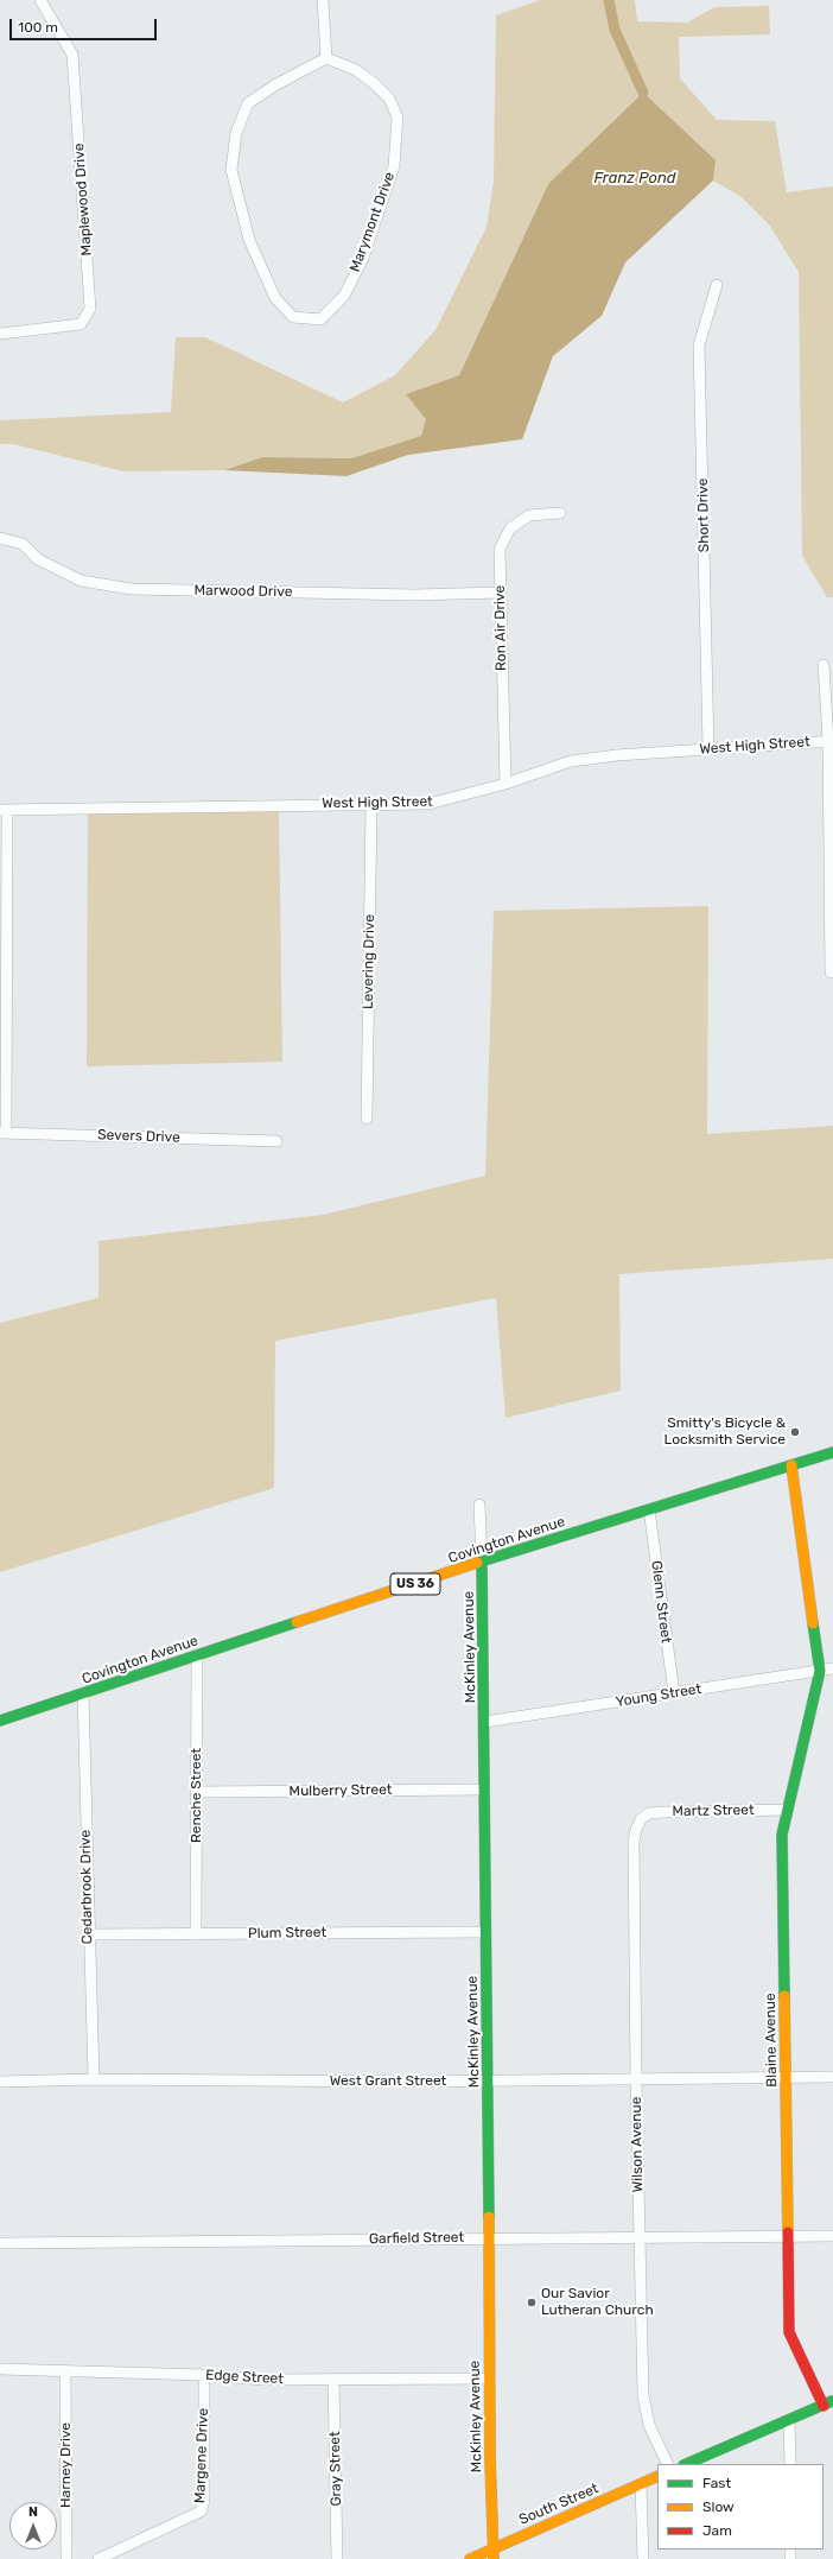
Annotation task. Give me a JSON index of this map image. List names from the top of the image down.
{
  "streets": {
    "street": [
      "Maplewood Drive",
      "Marymont Drive",
      "Short Drive",
      "Marwood Drive",
      "Ron Air Drive",
      "West High Street",
      "Levering Drive",
      "Severs Drive",
      "Covington Avenue",
      "US 36",
      "Glenn Street",
      "McKinley Avenue",
      "Young Street",
      "Mulberry Street",
      "Renche Street",
      "Martz Street",
      "Cedarbrook Drive",
      "Plum Street",
      "Blaine Avenue",
      "West Grant Street",
      "Wilson Avenue",
      "Garfield Street",
      "Edge Street",
      "Margene Drive",
      "Harney Drive",
      "Gray Street",
      "South Street"
    ]
  },
  "crossings": [
    ["Short Drive", "West High Street"],
    ["Marwood Drive", "Ron Air Drive"],
    ["Ron Air Drive", "West High Street"],
    ["West High Street", "Levering Drive"],
    ["Covington Avenue", "Glenn Street"],
    ["Covington Avenue", "McKinley Avenue"],
    ["Covington Avenue", "Renche Street"],
    ["Covington Avenue", "Cedarbrook Drive"],
    ["Glenn Street", "Young Street"],
    ["McKinley Avenue", "Young Street"],
    ["McKinley Avenue", "Mulberry Street"],
    ["McKinley Avenue", "Plum Street"],
    ["McKinley Avenue", "West Grant Street"],
    ["McKinley Avenue", "Garfield Street"],
    ["McKinley Avenue", "Edge Street"],
    ["McKinley Avenue", "South Street"],
    ["Young Street", "Blaine Avenue"],
    ["Mulberry Street", "Renche Street"],
    ["Renche Street", "Plum Street"],
    ["Martz Street", "Blaine Avenue"],
    ["Martz Street", "Wilson Avenue"],
    ["Cedarbrook Drive", "Plum Street"],
    ["Cedarbrook Drive", "West Grant Street"],
    ["Blaine Avenue", "West Grant Street"],
    ["Blaine Avenue", "Garfield Street"],
    ["West Grant Street", "Wilson Avenue"],
    ["Wilson Avenue", "Garfield Street"],
    ["Edge Street", "Margene Drive"],
    ["Edge Street", "Harney Drive"],
    ["Edge Street", "Gray Street"]
  ],
  "water": ["Franz Pond"],
  "places": ["Smitty's Bicycle & Locksmith Service", "Our Savior Lutheran Church"],
  "legend": ["Fast", "Slow", "Jam"],
  "scale_bar": "100 m",
  "north": "top"
}
